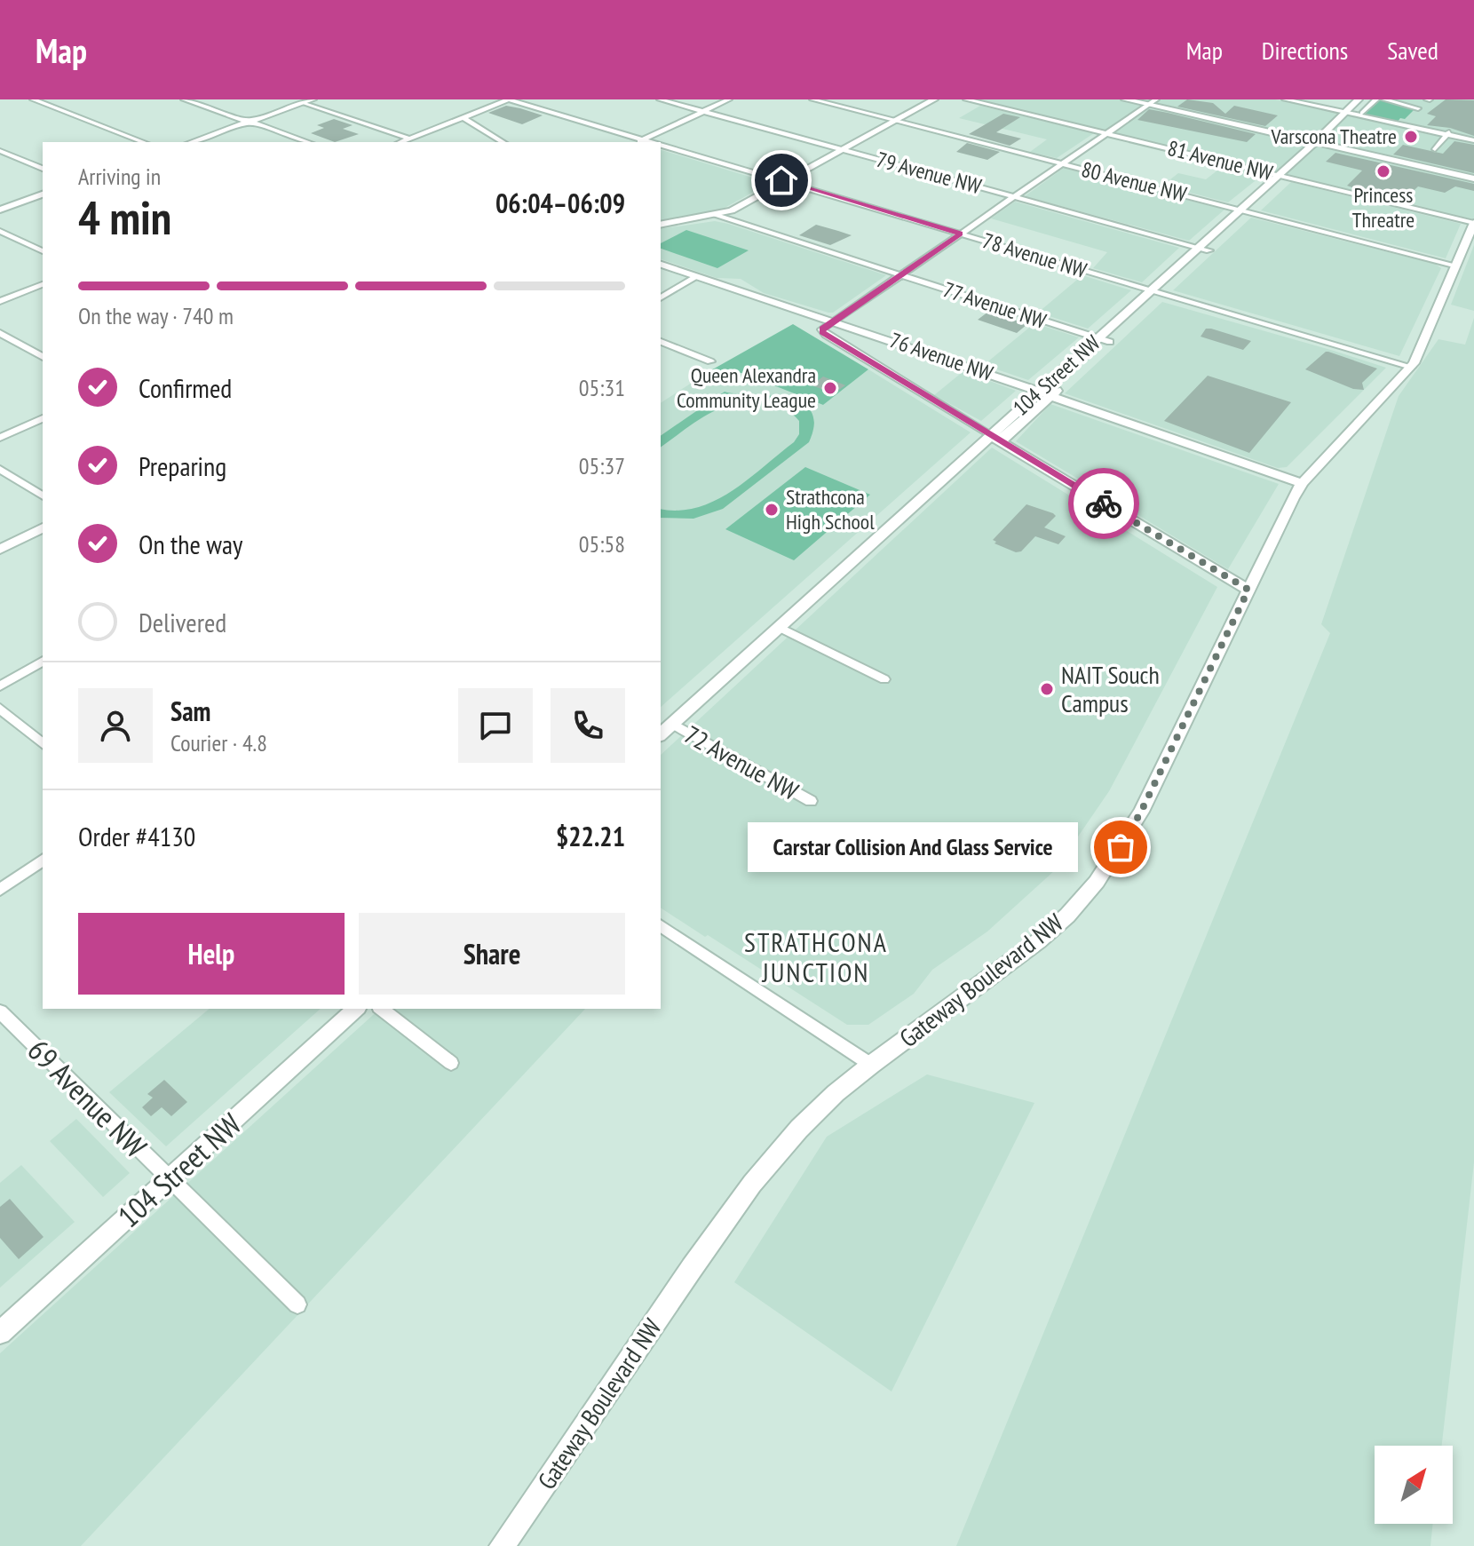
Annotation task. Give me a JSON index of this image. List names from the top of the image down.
{
  "streets": {
    "main road": ["76 Avenue NW", "104 Street NW", "Gateway Boulevard NW"],
    "street": [
      "81 Avenue NW",
      "79 Avenue NW",
      "80 Avenue NW",
      "78 Avenue NW",
      "77 Avenue NW",
      "72 Avenue NW",
      "69 Avenue NW"
    ]
  },
  "crossings": [
    ["81 Avenue NW", "104 Street NW"],
    ["81 Avenue NW", "Gateway Boulevard NW"],
    ["79 Avenue NW", "104 Street NW"],
    ["80 Avenue NW", "104 Street NW"],
    ["80 Avenue NW", "Gateway Boulevard NW"],
    ["78 Avenue NW", "104 Street NW"],
    ["78 Avenue NW", "Gateway Boulevard NW"],
    ["77 Avenue NW", "104 Street NW"],
    ["76 Avenue NW", "104 Street NW"],
    ["76 Avenue NW", "Gateway Boulevard NW"],
    ["104 Street NW", "72 Avenue NW"],
    ["104 Street NW", "69 Avenue NW"]
  ],
  "districts": ["STRATHCONA JUNCTION"],
  "places": [
    "Varscona Theatre",
    "Princess Threatre",
    "Queen Alexandra Community League",
    "Strathcona High School",
    "NAIT Souch Campus",
    "Carstar Collision And Glass Service"
  ],
  "north": "top right",
  "page": {
    "header": "Map",
    "nav": ["Map", "Directions", "Saved"],
    "heading": ["4 min", "Arriving in", "06:04–06:09"],
    "panel": [
      "Sam",
      "Courier · 4.8",
      "Order #4130",
      "$22.21"
    ],
    "bar": "On the way · 740 m",
    "list": [
      ["Confirmed", "05:31"],
      ["Preparing", "05:37"],
      ["On the way", "05:58"],
      "Delivered"
    ],
    "bubble": "Carstar Collision And Glass Service",
    "buttons": ["Help", "Share"]
  }
}
